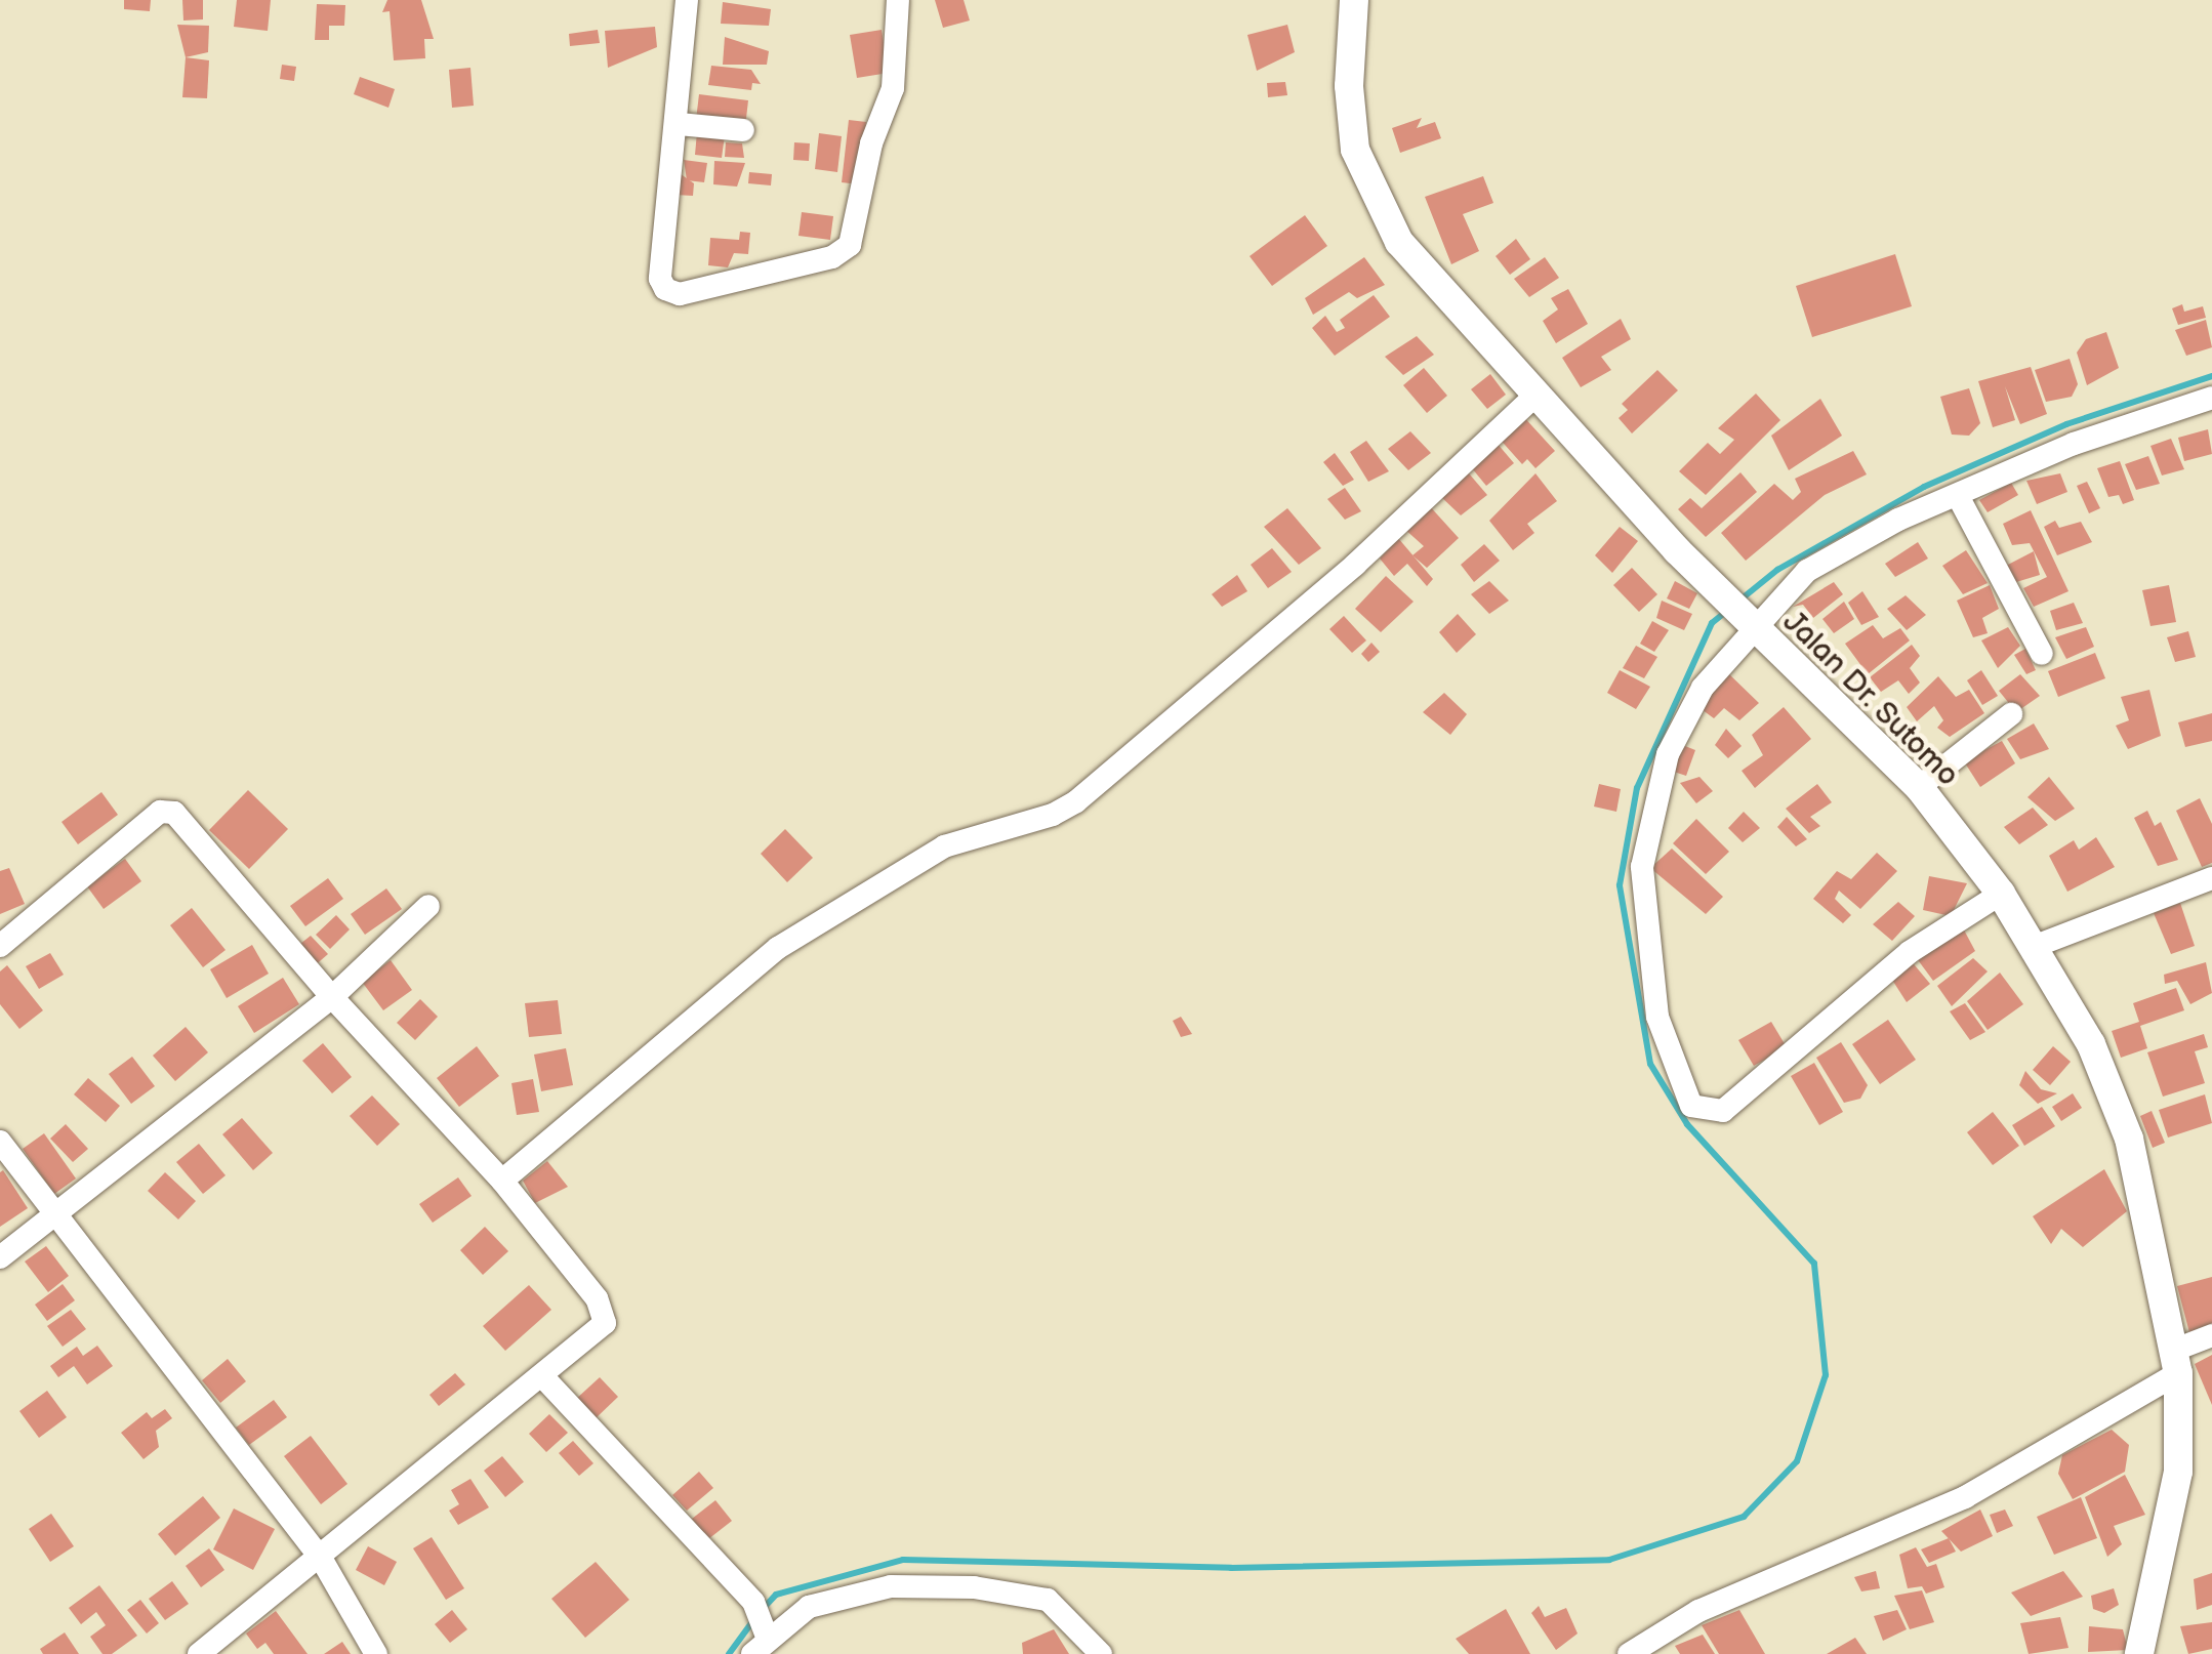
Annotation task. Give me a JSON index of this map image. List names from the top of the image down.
{
  "streets": {
    "street": ["Jalan Dr. Sutomo"]
  }
}
